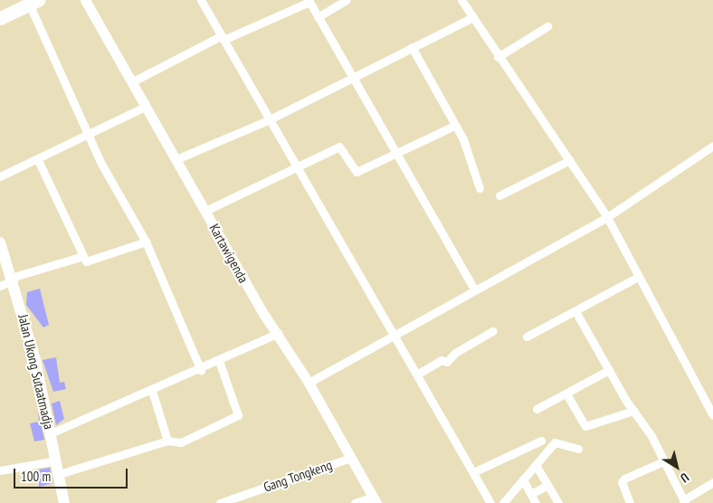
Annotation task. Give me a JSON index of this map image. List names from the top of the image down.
{
  "streets": {
    "main road": ["Jalan Ukong Sutaatmadja"],
    "street": ["Kartawigenda", "Gang Tongkeng"]
  },
  "crossings": [
    ["Kartawigenda", "Gang Tongkeng"]
  ],
  "scale_bar": "100 m",
  "north": "bottom right"
}
